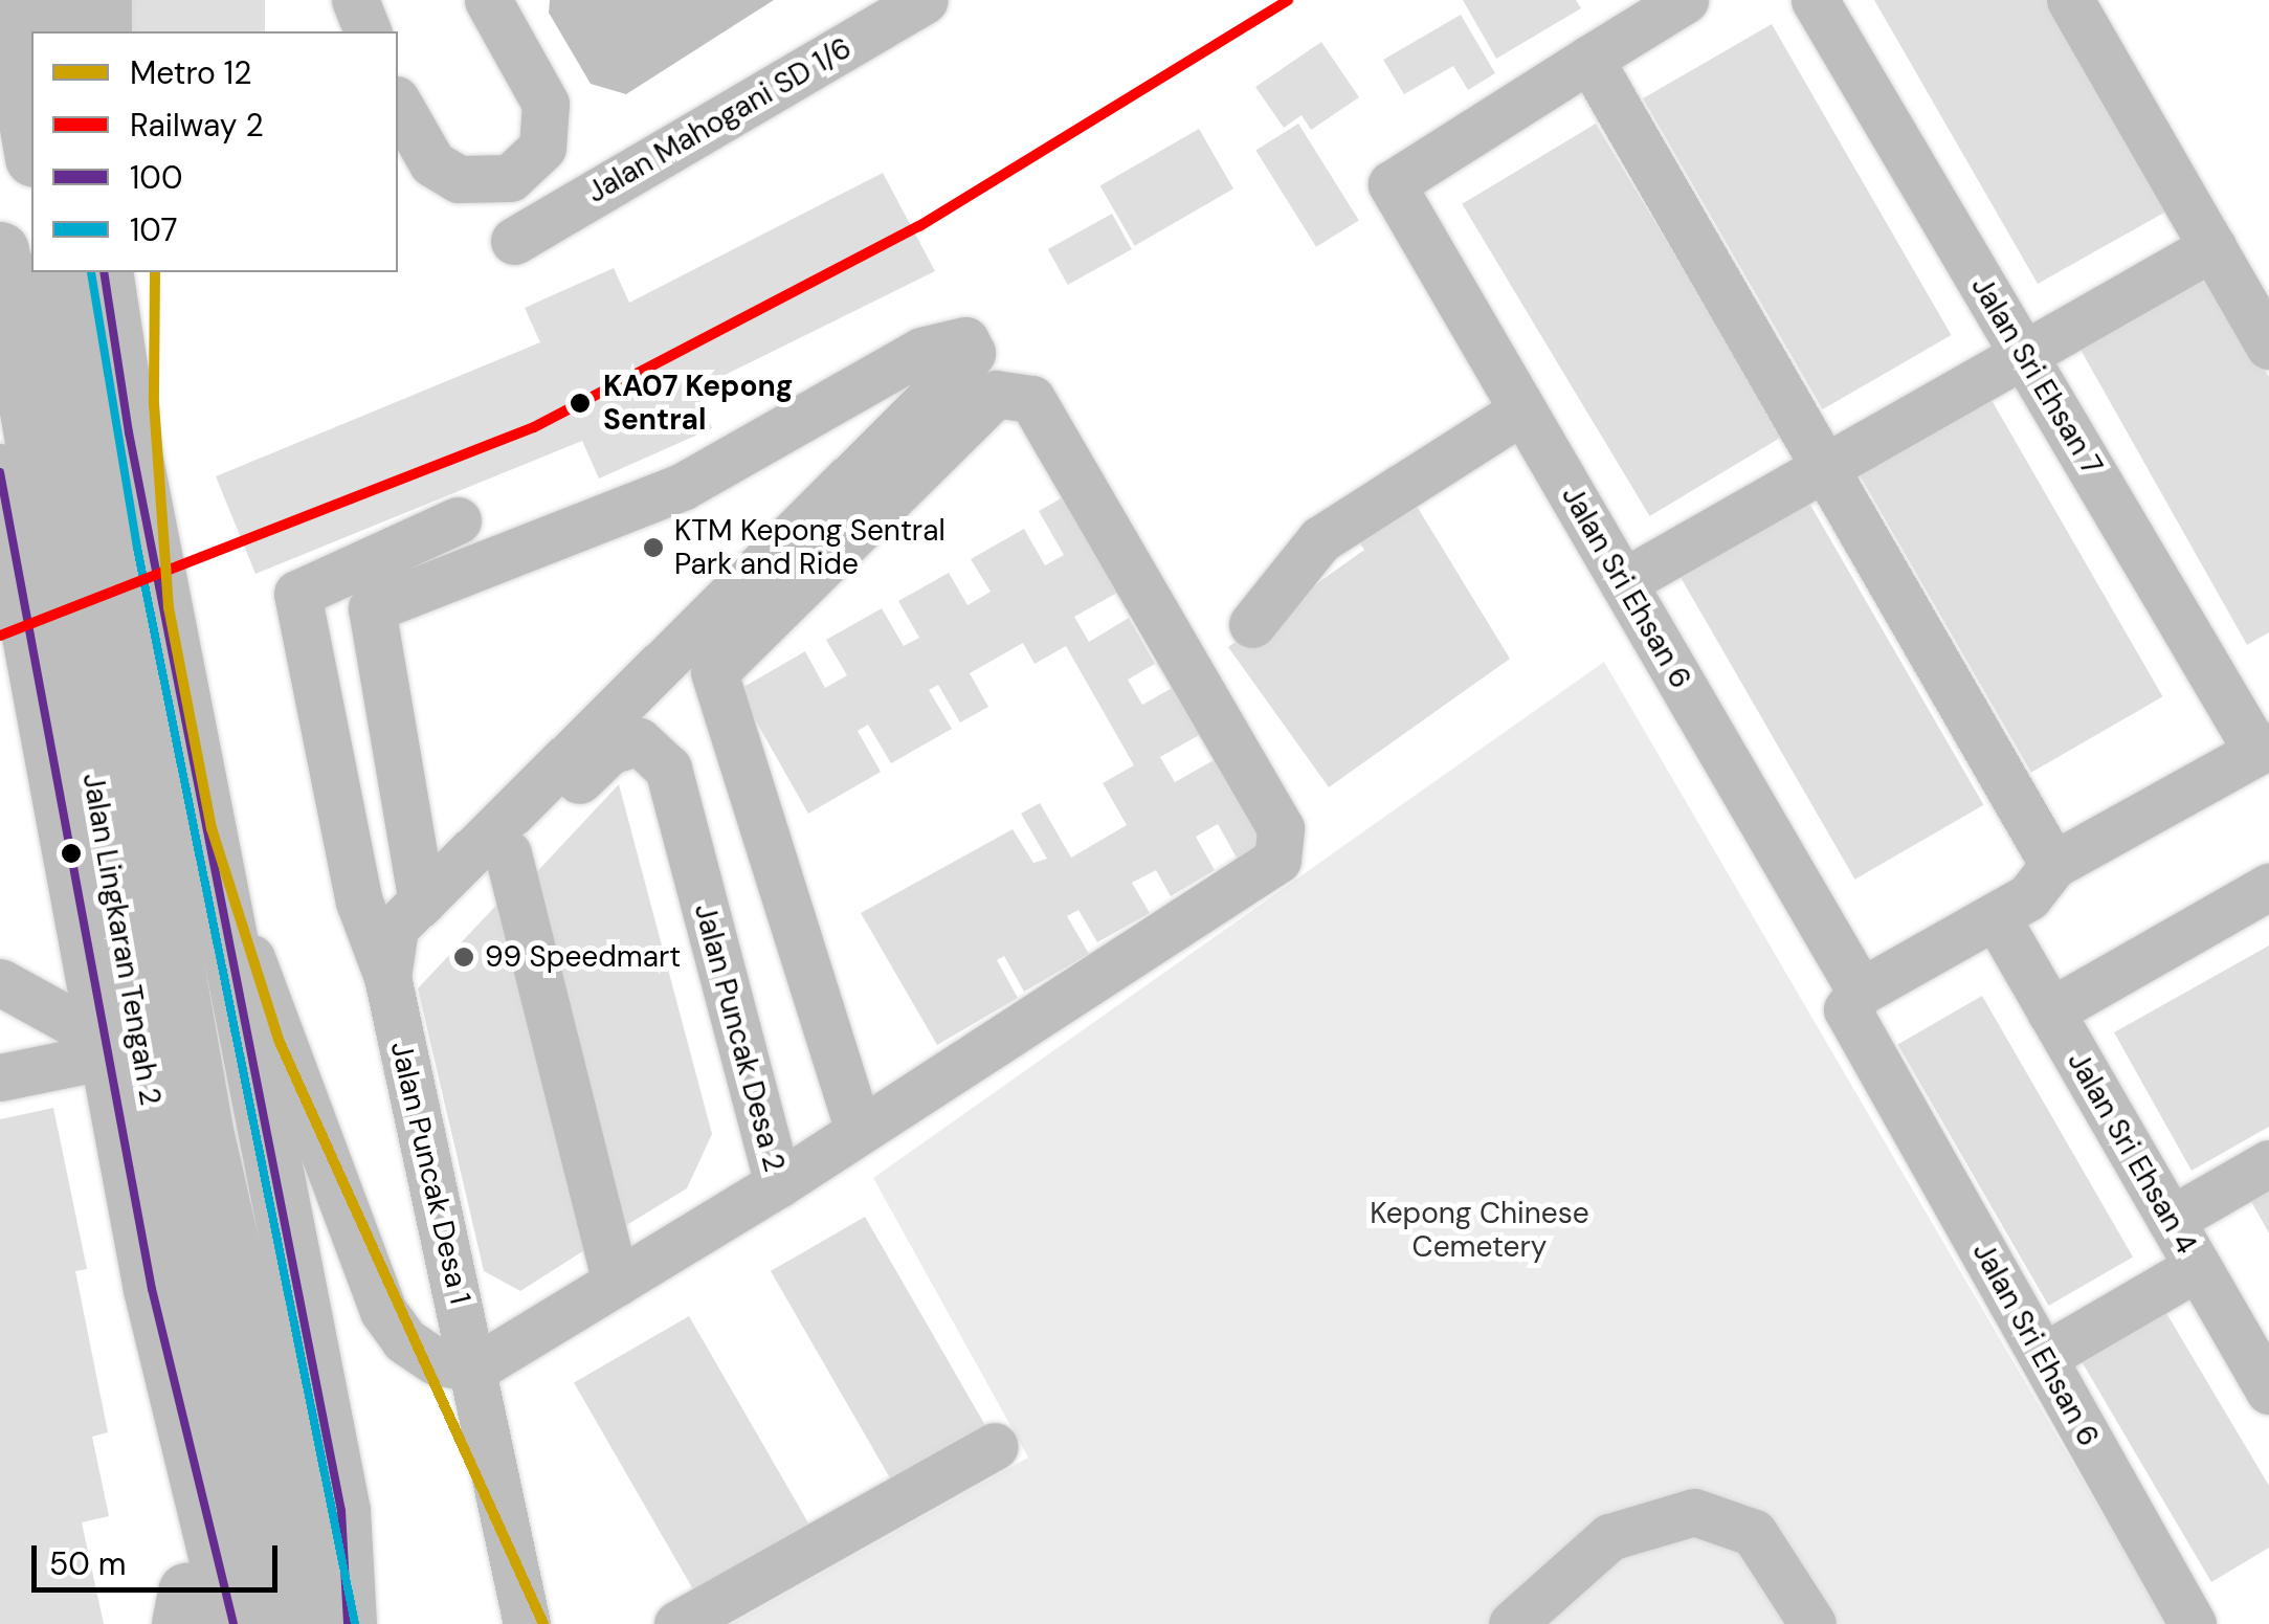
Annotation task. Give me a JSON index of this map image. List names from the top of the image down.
{
  "streets": {
    "main road": ["Jalan Lingkaran Tengah 2"],
    "street": [
      "Jalan Mahogani SD 1/6",
      "Jalan Sri Ehsan 7",
      "Jalan Sri Ehsan 6",
      "Jalan Puncak Desa 2",
      "Jalan Sri Ehsan 4",
      "Jalan Puncak Desa 1"
    ]
  },
  "crossings": [
    ["Jalan Puncak Desa 2", "Jalan Puncak Desa 1"]
  ],
  "parks": ["Kepong Chinese Cemetery"],
  "places": ["KA07 Kepong Sentral", "KTM Kepong Sentral Park and Ride", "99 Speedmart"],
  "lines": [
    "rail line 2",
    "metro line 12",
    "transit line 100",
    "transit line 107"
  ],
  "legend": [
    "Metro 12",
    "Railway 2",
    "100",
    "107"
  ],
  "scale_bar": "50 m"
}
